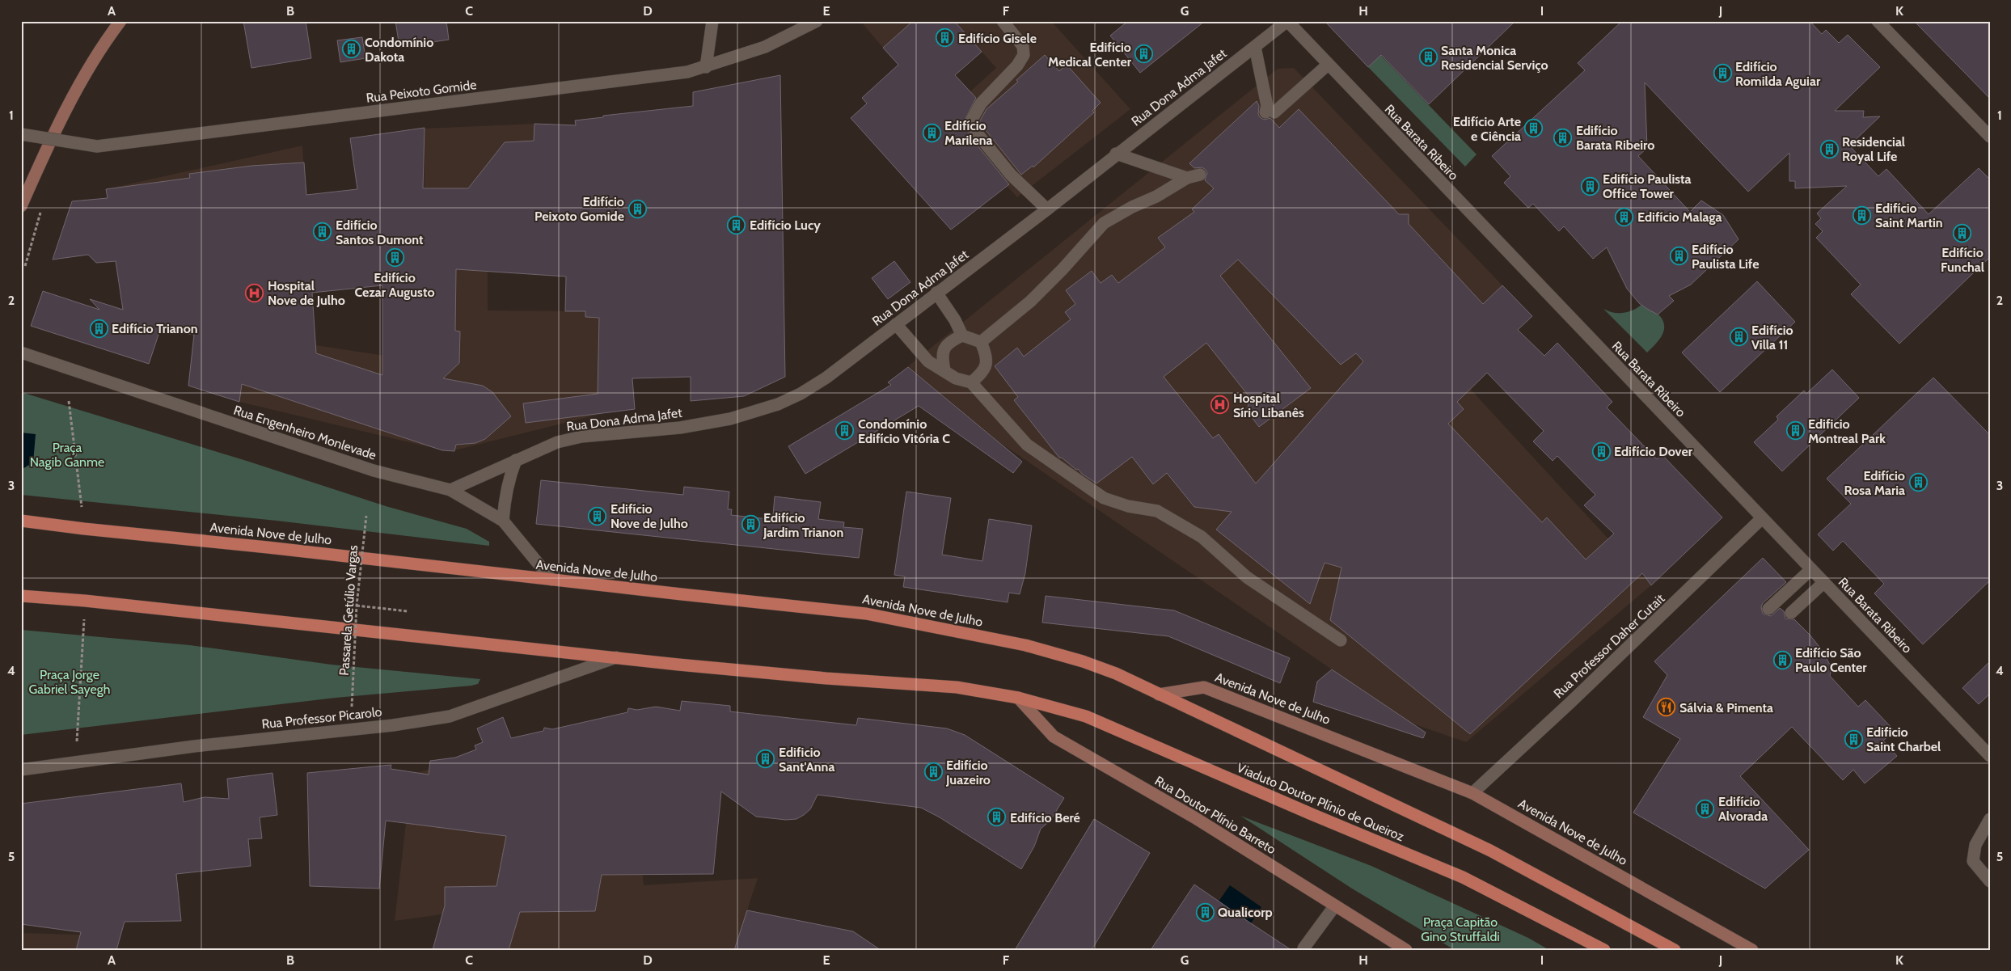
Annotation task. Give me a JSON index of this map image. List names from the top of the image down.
{
  "streets": {
    "main road": ["Avenida Nove de Julho", "Viaduto Doutor Plínio de Queiroz", "Rua Doutor Plínio Barreto"],
    "street": [
      "Rua Dona Adma Jafet",
      "Rua Peixoto Gomide",
      "Rua Barata Ribeiro",
      "Rua Engenheiro Monlevade",
      "Rua Professor Daher Cutait",
      "Rua Professor Picarolo"
    ],
    "path": ["Passarela Getúlio Vargas"]
  },
  "crossings": [
    ["Rua Dona Adma Jafet", "Rua Barata Ribeiro"],
    ["Rua Dona Adma Jafet", "Rua Engenheiro Monlevade"],
    ["Rua Barata Ribeiro", "Rua Professor Daher Cutait"],
    ["Rua Engenheiro Monlevade", "Avenida Nove de Julho"],
    ["Avenida Nove de Julho", "Rua Professor Daher Cutait"],
    ["Avenida Nove de Julho", "Viaduto Doutor Plínio de Queiroz"],
    ["Viaduto Doutor Plínio de Queiroz", "Rua Doutor Plínio Barreto"]
  ],
  "parks": ["Praça Nagib Ganme", "Praça Jorge Gabriel Sayegh", "Praça Capitão Gino Struffaldi"],
  "places": {
    "building": [
      "Edifício Gisele",
      "Condomínio Dakota",
      "Edifício Medical Center",
      "Santa Monica Residencial Serviço",
      "Edifício Romilda Aguiar",
      "Edifício Arte e Ciência",
      "Edifício Marilena",
      "Edifício Barata Ribeiro",
      "Residencial Royal Life",
      "Edifício Paulista Office Tower",
      "Edifício Peixoto Gomide",
      "Edifício Saint Martin",
      "Edifício Malaga",
      "Edifício Lucy",
      "Edifício Santos Dumont",
      "Edifício Funchal",
      "Edifício Paulista Life",
      "Edifício Cezar Augusto",
      "Edifício Trianon",
      "Edifício Villa 11",
      "Condomínio Edifício Vitória C",
      "Edificio Montreal Park",
      "Edifício Dover",
      "Edifício Rosa Maria",
      "Edifício Nove de Julho",
      "Edifício Jardim Trianon",
      "Edifício São Paulo Center",
      "Edificio Saint Charbel",
      "Edificio Sant'Anna",
      "Edifício Juazeiro",
      "Edifício Alvorada",
      "Edifício Beré",
      "Qualicorp"
    ],
    "hospital": ["Hospital Nove de Julho", "Hospital Sírio Libanês"],
    "restaurant": ["Sálvia & Pimenta"]
  },
  "grid": {
    "columns": [
      "A",
      "B",
      "C",
      "D",
      "E",
      "F",
      "G",
      "H",
      "I",
      "J",
      "K"
    ],
    "rows": [
      "1",
      "2",
      "3",
      "4",
      "5"
    ]
  }
}
